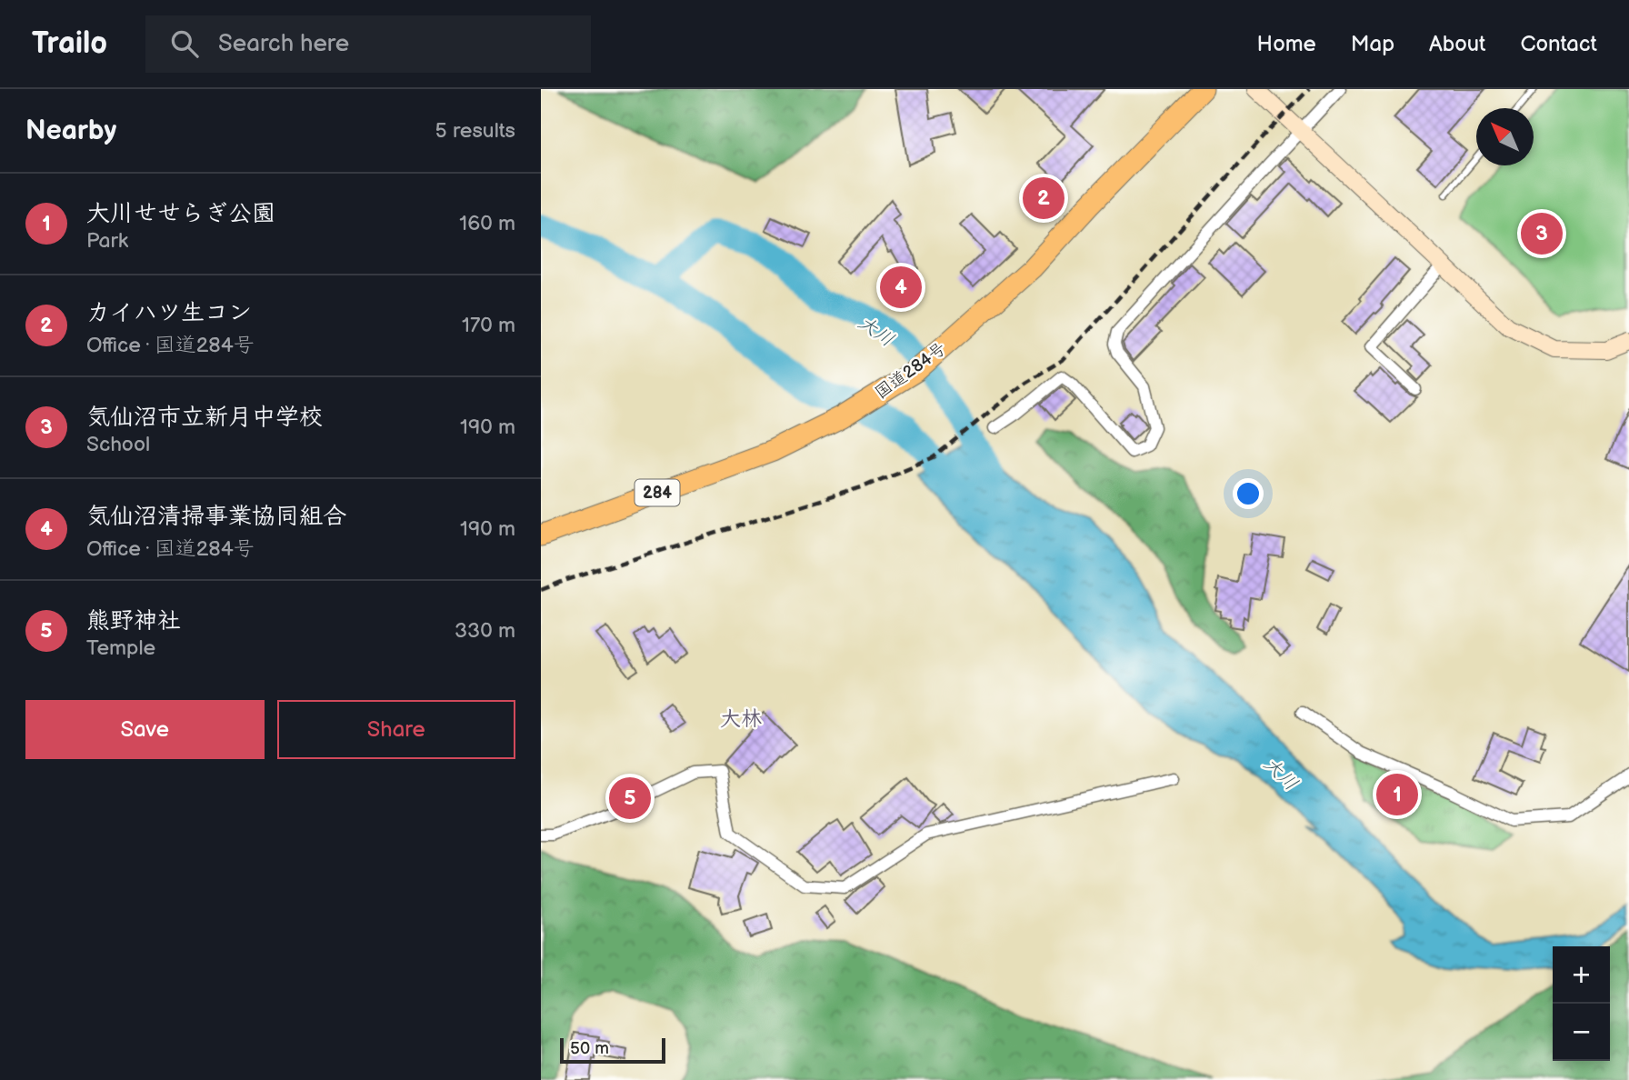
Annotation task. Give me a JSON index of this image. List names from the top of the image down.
{
  "streets": {
    "highway": ["国道284号", "284"]
  },
  "districts": ["大林"],
  "water": ["大川"],
  "scale_bar": "50 m",
  "north": "top left",
  "page": {
    "header": "Trailo",
    "search": "Search here",
    "nav": [
      "Home",
      "Map",
      "About",
      "Contact"
    ],
    "heading": ["Nearby", "5 results"],
    "list": [
      {
        "mark": "1",
        "name": "大川せせらぎ公園",
        "note": "Park",
        "value": "160 m"
      },
      {
        "mark": "2",
        "name": "カイハツ生コン",
        "note": "Office · 国道284号",
        "value": "170 m"
      },
      {
        "mark": "3",
        "name": "気仙沼市立新月中学校",
        "note": "School",
        "value": "190 m"
      },
      {
        "mark": "4",
        "name": "気仙沼清掃事業協同組合",
        "note": "Office · 国道284号",
        "value": "190 m"
      },
      {
        "mark": "5",
        "name": "熊野神社",
        "note": "Temple",
        "value": "330 m"
      }
    ],
    "pins": [
      "2",
      "3",
      "4",
      "1",
      "5"
    ],
    "buttons": ["Save", "Share"],
    "map_buttons": ["+", "−"],
    "scale": "50 m"
  }
}
